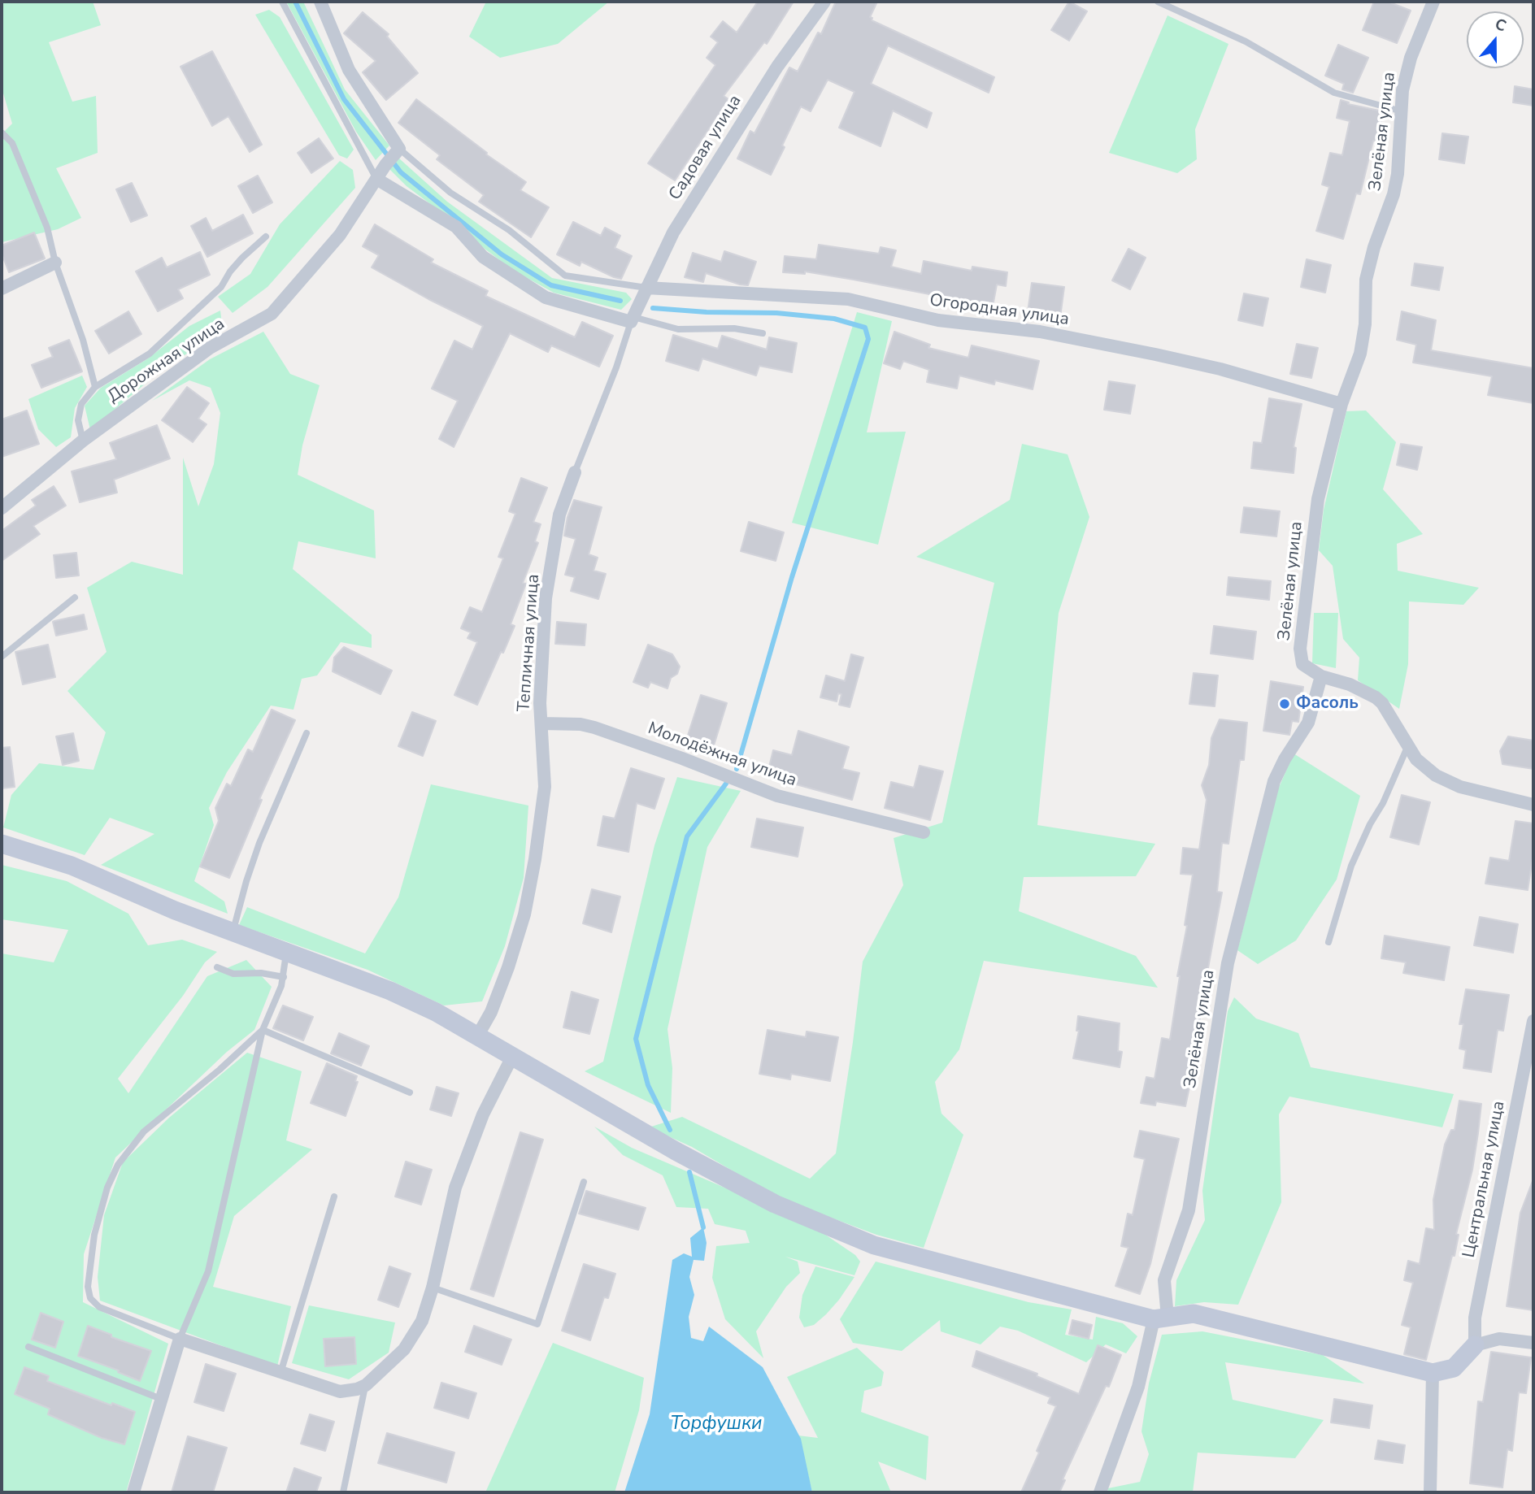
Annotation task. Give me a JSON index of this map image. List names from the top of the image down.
{
  "streets": {
    "street": [
      "Зелёная улица",
      "Садовая улица",
      "Огородная улица",
      "Дорожная улица",
      "Тепличная улица",
      "Молодёжная улица",
      "Центральная улица"
    ]
  },
  "crossings": [
    ["Зелёная улица", "Огородная улица"],
    ["Садовая улица", "Огородная улица"],
    ["Садовая улица", "Тепличная улица"],
    ["Тепличная улица", "Молодёжная улица"]
  ],
  "water": ["Торфушки"],
  "places": ["Фасоль"],
  "north": "top"
}
